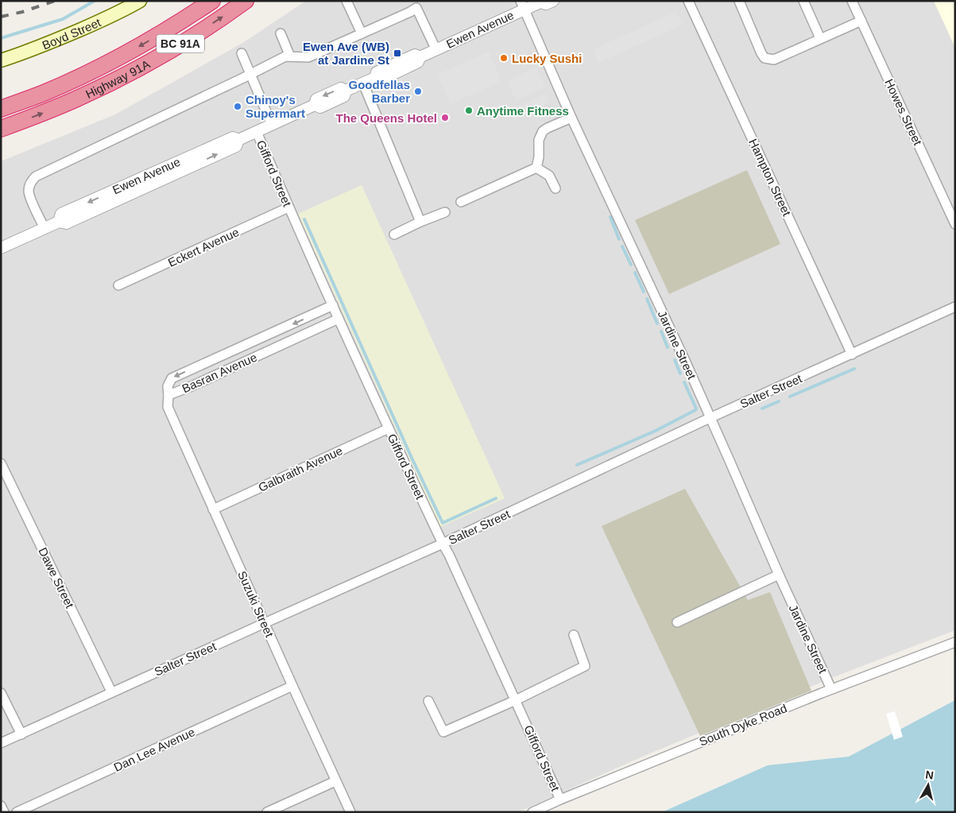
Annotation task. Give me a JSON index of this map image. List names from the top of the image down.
{
  "streets": {
    "highway": ["BC 91A", "Highway 91A"],
    "main road": ["Boyd Street"],
    "street": [
      "Ewen Avenue",
      "Howes Street",
      "Gifford Street",
      "Hampton Street",
      "Eckert Avenue",
      "Jardine Street",
      "Basran Avenue",
      "Salter Street",
      "Galbraith Avenue",
      "Dawe Street",
      "Suzuki Street",
      "South Dyke Road",
      "Dan Lee Avenue"
    ]
  },
  "crossings": [
    ["Ewen Avenue", "Gifford Street"],
    ["Ewen Avenue", "Jardine Street"],
    ["Gifford Street", "Eckert Avenue"],
    ["Gifford Street", "Basran Avenue"],
    ["Gifford Street", "Salter Street"],
    ["Gifford Street", "Galbraith Avenue"],
    ["Gifford Street", "South Dyke Road"],
    ["Hampton Street", "Salter Street"],
    ["Jardine Street", "Salter Street"],
    ["Jardine Street", "South Dyke Road"],
    ["Basran Avenue", "Suzuki Street"],
    ["Salter Street", "Dawe Street"],
    ["Salter Street", "Suzuki Street"],
    ["Galbraith Avenue", "Suzuki Street"],
    ["Suzuki Street", "Dan Lee Avenue"]
  ],
  "places": {
    "transit": ["Ewen Ave (WB) at Jardine St"],
    "other": [
      "Lucky Sushi",
      "Goodfellas Barber",
      "Chinoy's Supermart",
      "Anytime Fitness",
      "The Queens Hotel"
    ]
  },
  "north": "top"
}
